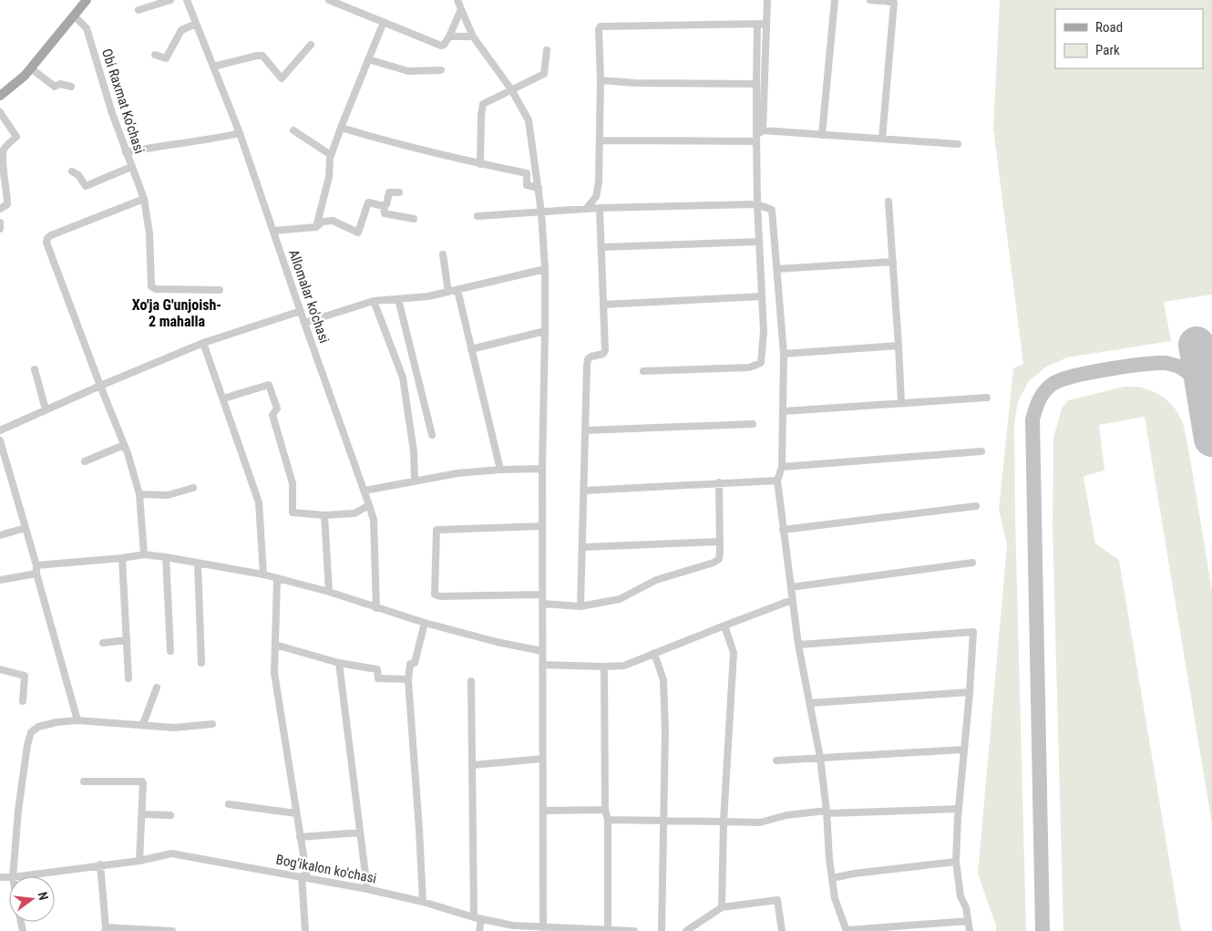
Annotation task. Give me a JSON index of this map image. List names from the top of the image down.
{
  "streets": {
    "street": ["Obi Raxmat Ko'chasi", "Allomalar ko'chasi", "Bog'ikalon ko'chasi"]
  },
  "districts": ["Xo'ja G'unjoish- 2 mahalla"],
  "legend": ["Road", "Park"],
  "north": "right"
}
